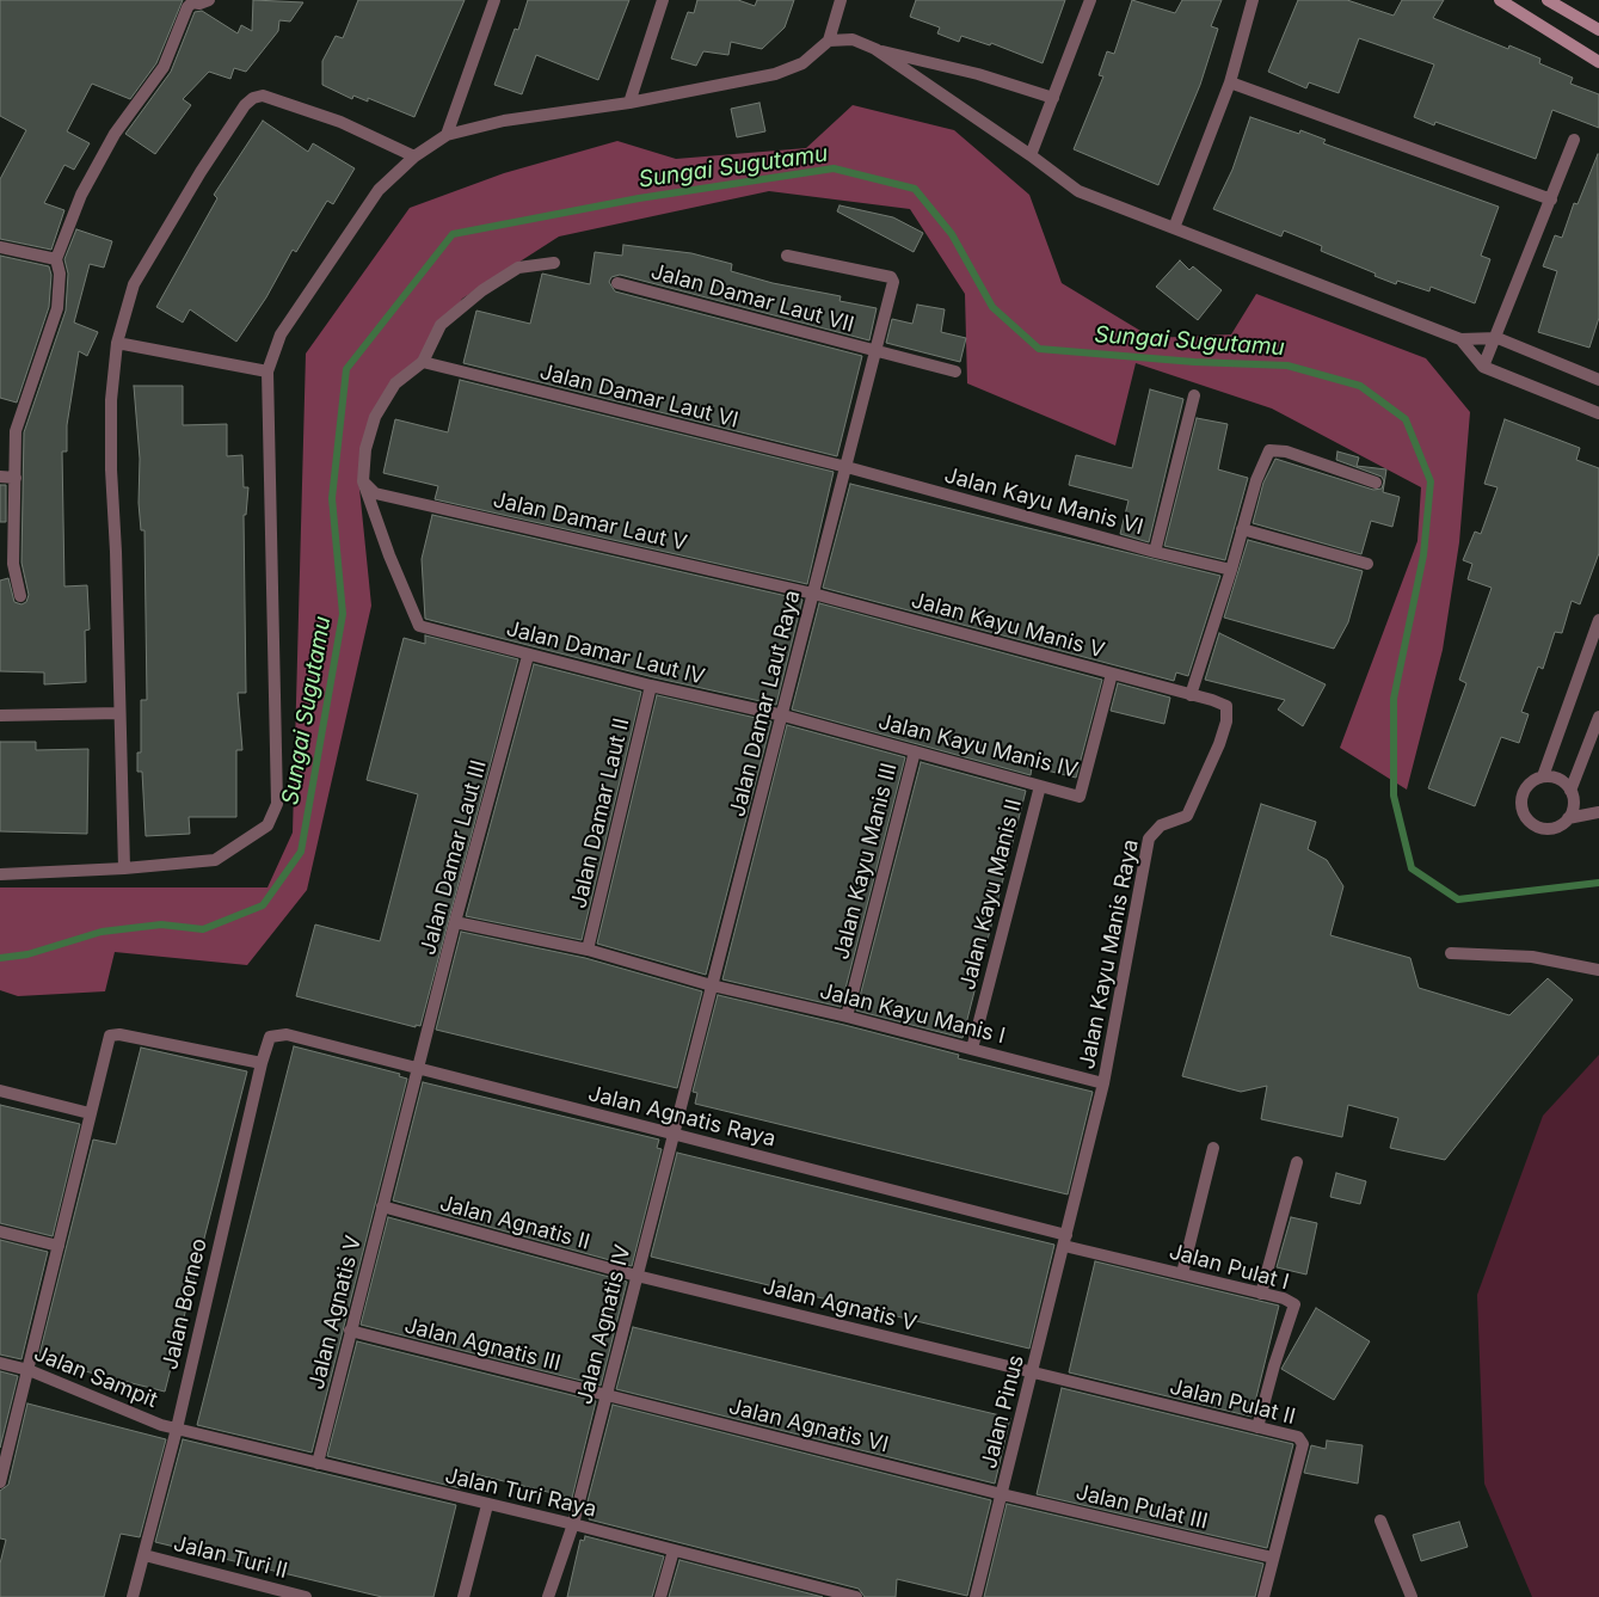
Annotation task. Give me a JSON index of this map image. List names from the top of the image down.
{
  "streets": {
    "street": [
      "Jalan Damar Laut VII",
      "Jalan Damar Laut VI",
      "Jalan Kayu Manis VI",
      "Jalan Damar Laut V",
      "Jalan Kayu Manis V",
      "Jalan Damar Laut IV",
      "Jalan Damar Laut Raya",
      "Jalan Kayu Manis IV",
      "Jalan Damar Laut II",
      "Jalan Damar Laut III",
      "Jalan Kayu Manis III",
      "Jalan Kayu Manis II",
      "Jalan Kayu Manis Raya",
      "Jalan Kayu Manis I",
      "Jalan Agnatis Raya",
      "Jalan Agnatis II",
      "Jalan Pulat I",
      "Jalan Borneo",
      "Jalan Agnatis V",
      "Jalan Agnatis IV",
      "Jalan Agnatis III",
      "Jalan Sampit",
      "Jalan Pulat II",
      "Jalan Pinus",
      "Jalan Agnatis VI",
      "Jalan Turi Raya",
      "Jalan Pulat III",
      "Jalan Turi II"
    ]
  },
  "crossings": [
    ["Jalan Damar Laut VII", "Jalan Damar Laut Raya"],
    ["Jalan Damar Laut VI", "Jalan Kayu Manis VI"],
    ["Jalan Damar Laut VI", "Jalan Damar Laut Raya"],
    ["Jalan Kayu Manis VI", "Jalan Damar Laut Raya"],
    ["Jalan Damar Laut V", "Jalan Kayu Manis V"],
    ["Jalan Damar Laut V", "Jalan Damar Laut IV"],
    ["Jalan Damar Laut V", "Jalan Damar Laut Raya"],
    ["Jalan Kayu Manis V", "Jalan Damar Laut Raya"],
    ["Jalan Kayu Manis V", "Jalan Kayu Manis IV"],
    ["Jalan Kayu Manis V", "Jalan Kayu Manis Raya"],
    ["Jalan Damar Laut IV", "Jalan Damar Laut Raya"],
    ["Jalan Damar Laut IV", "Jalan Kayu Manis IV"],
    ["Jalan Damar Laut IV", "Jalan Damar Laut II"],
    ["Jalan Damar Laut IV", "Jalan Damar Laut III"],
    ["Jalan Damar Laut Raya", "Jalan Kayu Manis IV"],
    ["Jalan Damar Laut Raya", "Jalan Kayu Manis I"],
    ["Jalan Damar Laut Raya", "Jalan Agnatis Raya"],
    ["Jalan Damar Laut Raya", "Jalan Agnatis IV"],
    ["Jalan Kayu Manis IV", "Jalan Kayu Manis III"],
    ["Jalan Kayu Manis IV", "Jalan Kayu Manis II"],
    ["Jalan Damar Laut II", "Jalan Kayu Manis I"],
    ["Jalan Damar Laut III", "Jalan Kayu Manis I"],
    ["Jalan Damar Laut III", "Jalan Agnatis Raya"],
    ["Jalan Damar Laut III", "Jalan Agnatis V"],
    ["Jalan Kayu Manis III", "Jalan Kayu Manis I"],
    ["Jalan Kayu Manis II", "Jalan Kayu Manis I"],
    ["Jalan Kayu Manis Raya", "Jalan Kayu Manis I"],
    ["Jalan Kayu Manis Raya", "Jalan Agnatis Raya"],
    ["Jalan Kayu Manis Raya", "Jalan Pulat I"],
    ["Jalan Kayu Manis Raya", "Jalan Pinus"],
    ["Jalan Agnatis Raya", "Jalan Pulat I"],
    ["Jalan Agnatis Raya", "Jalan Borneo"],
    ["Jalan Agnatis Raya", "Jalan Agnatis V"],
    ["Jalan Agnatis Raya", "Jalan Agnatis IV"],
    ["Jalan Agnatis Raya", "Jalan Pinus"],
    ["Jalan Agnatis II", "Jalan Agnatis V"],
    ["Jalan Agnatis II", "Jalan Agnatis IV"],
    ["Jalan Pulat I", "Jalan Pulat II"],
    ["Jalan Pulat I", "Jalan Pinus"],
    ["Jalan Borneo", "Jalan Sampit"],
    ["Jalan Borneo", "Jalan Turi Raya"],
    ["Jalan Borneo", "Jalan Turi II"],
    ["Jalan Agnatis V", "Jalan Agnatis IV"],
    ["Jalan Agnatis V", "Jalan Agnatis III"],
    ["Jalan Agnatis V", "Jalan Pulat II"],
    ["Jalan Agnatis V", "Jalan Pinus"],
    ["Jalan Agnatis V", "Jalan Turi Raya"],
    ["Jalan Agnatis IV", "Jalan Agnatis III"],
    ["Jalan Agnatis IV", "Jalan Agnatis VI"],
    ["Jalan Agnatis IV", "Jalan Turi Raya"],
    ["Jalan Agnatis III", "Jalan Agnatis VI"],
    ["Jalan Sampit", "Jalan Turi Raya"],
    ["Jalan Pulat II", "Jalan Pinus"],
    ["Jalan Pulat II", "Jalan Pulat III"],
    ["Jalan Pinus", "Jalan Agnatis VI"],
    ["Jalan Pinus", "Jalan Pulat III"],
    ["Jalan Agnatis VI", "Jalan Pulat III"]
  ],
  "water": ["Sungai Sugutamu"]
}
